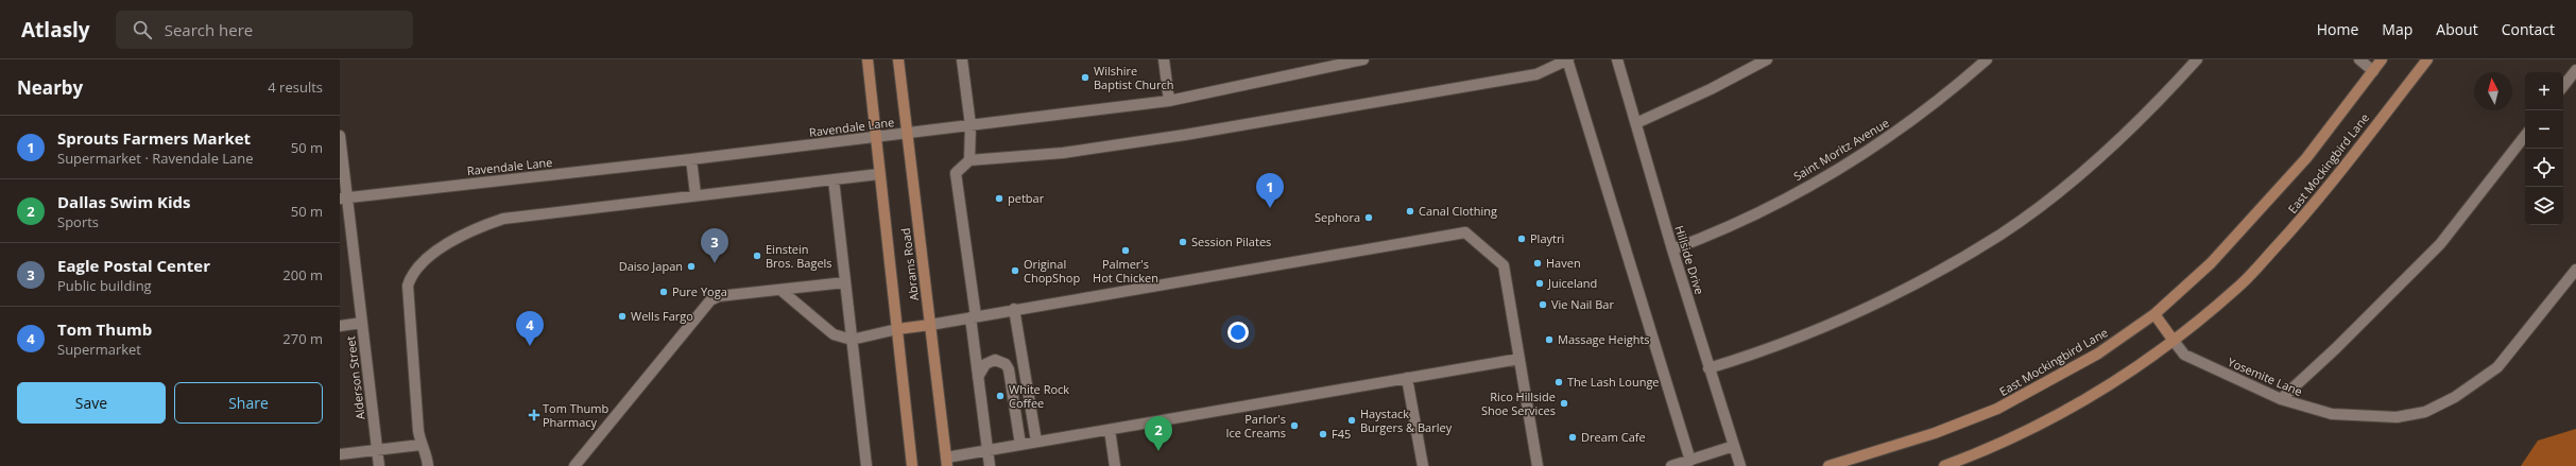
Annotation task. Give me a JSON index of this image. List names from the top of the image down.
{
  "streets": {
    "main road": ["East Mockingbird Lane", "Abrams Road"],
    "street": [
      "Ravendale Lane",
      "Saint Moritz Avenue",
      "Hillside Drive",
      "Yosemite Lane",
      "Alderson Street"
    ]
  },
  "crossings": [
    ["Ravendale Lane", "Abrams Road"],
    ["Ravendale Lane", "Alderson Street"],
    ["Saint Moritz Avenue", "Hillside Drive"],
    ["East Mockingbird Lane", "Yosemite Lane"]
  ],
  "places": {
    "other": [
      "Wilshire Baptist Church",
      "petbar",
      "Canal Clothing",
      "Sephora",
      "Playtri",
      "Session Pilates",
      "Palmer's Hot Chicken",
      "Einstein Bros. Bagels",
      "Haven",
      "Daiso Japan",
      "Original ChopShop",
      "Juiceland",
      "Pure Yoga",
      "Vie Nail Bar",
      "Wells Fargo",
      "Massage Heights",
      "The Lash Lounge",
      "White Rock Coffee",
      "Rico Hillside Shoe Services",
      "Haystack Burgers & Barley",
      "Parlor's Ice Creams",
      "F45",
      "Dream Cafe"
    ],
    "health": ["Tom Thumb Pharmacy"]
  },
  "north": "top",
  "page": {
    "header": "Atlasly",
    "search": "Search here",
    "nav": [
      "Home",
      "Map",
      "About",
      "Contact"
    ],
    "heading": ["Nearby", "4 results"],
    "map_buttons": ["+", "−"],
    "list": [
      {
        "mark": "1",
        "name": "Sprouts Farmers Market",
        "note": "Supermarket · Ravendale Lane",
        "value": "50 m"
      },
      {
        "mark": "2",
        "name": "Dallas Swim Kids",
        "note": "Sports",
        "value": "50 m"
      },
      {
        "mark": "3",
        "name": "Eagle Postal Center",
        "note": "Public building",
        "value": "200 m"
      },
      {
        "mark": "4",
        "name": "Tom Thumb",
        "note": "Supermarket",
        "value": "270 m"
      }
    ],
    "pins": [
      "1",
      "3",
      "4",
      "2"
    ],
    "buttons": ["Save", "Share"]
  }
}
